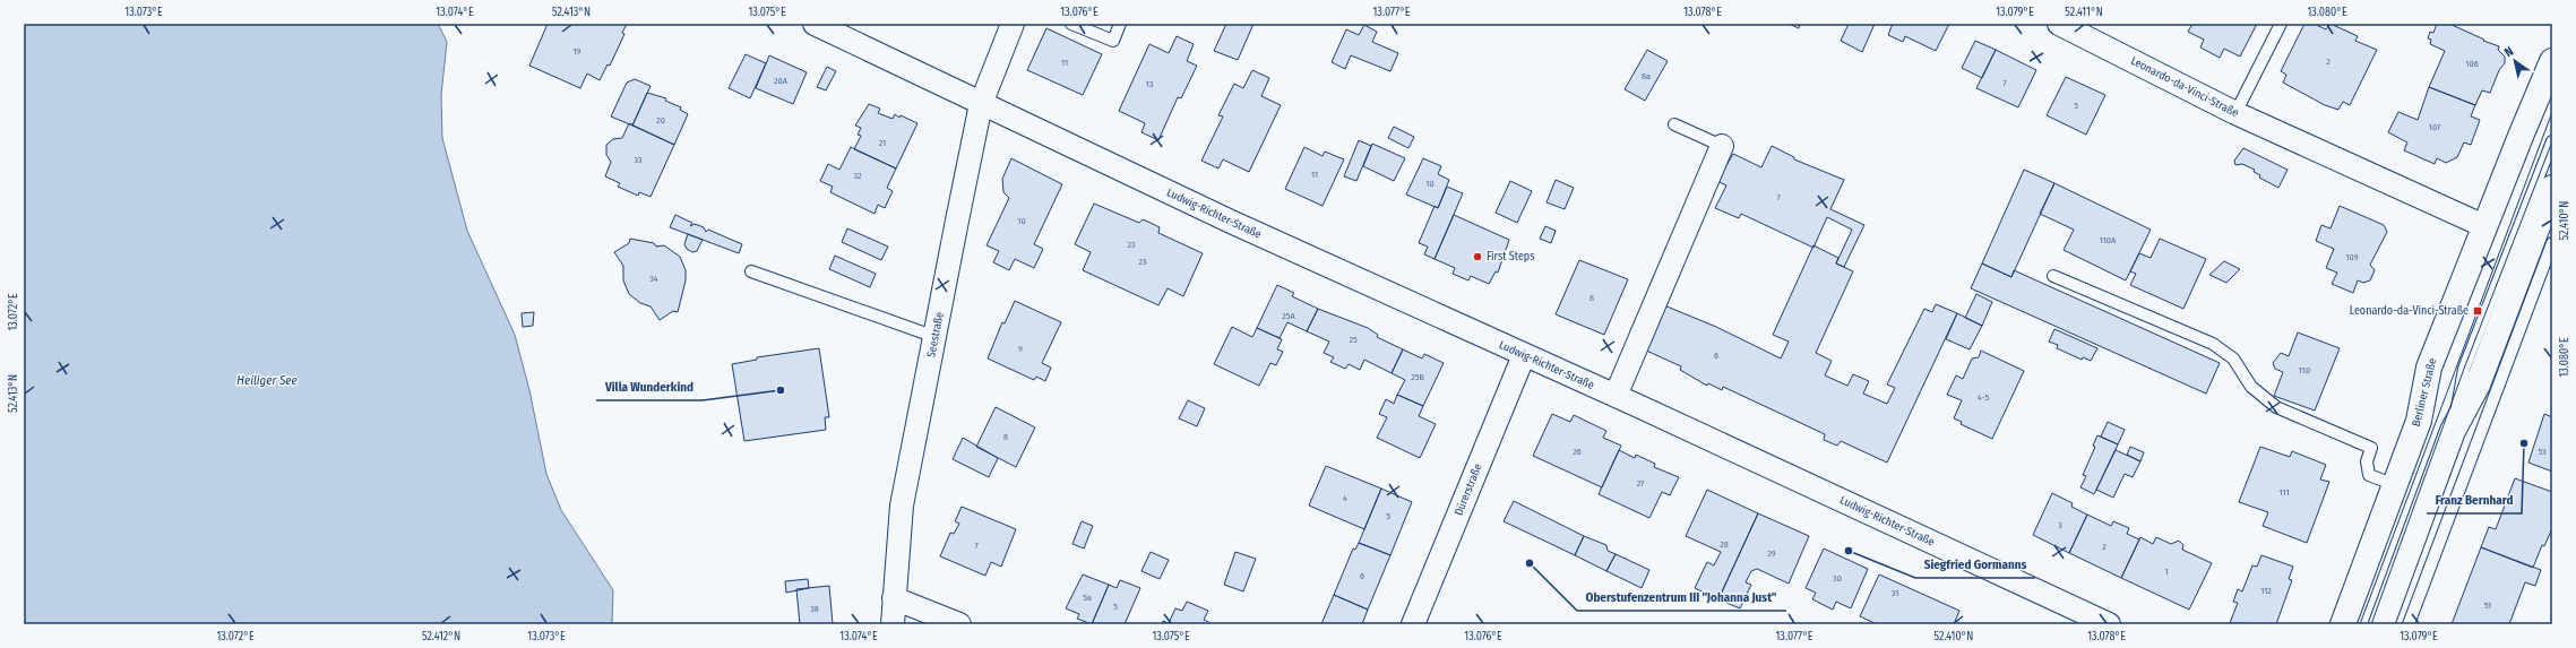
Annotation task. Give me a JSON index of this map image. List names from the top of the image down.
{
  "streets": {
    "main road": ["Berliner Straße"],
    "street": [
      "Leonardo-da-Vinci-Straße",
      "Ludwig-Richter-Straße",
      "Seestraße",
      "Dürerstraße"
    ]
  },
  "crossings": [
    ["Leonardo-da-Vinci-Straße", "Berliner Straße"],
    ["Ludwig-Richter-Straße", "Seestraße"],
    ["Ludwig-Richter-Straße", "Dürerstraße"]
  ],
  "water": ["Heiliger See"],
  "places": {
    "other": [
      "First Steps",
      "Villa Wunderkind",
      "Franz Bernhard",
      "Siegfried Gormanns",
      "Oberstufenzentrum III \"Johanna Just\""
    ],
    "transit": ["Leonardo-da-Vinci-Straße"]
  },
  "house_numbers": [
    "19",
    "2",
    "11",
    "106",
    "8a",
    "20A",
    "7",
    "13",
    "5",
    "20",
    "107",
    "21",
    "33",
    "11",
    "32",
    "10",
    "7",
    "10",
    "110A",
    "23",
    "109",
    "23",
    "34",
    "8",
    "25A",
    "25",
    "9",
    "6",
    "110",
    "25B",
    "4-5",
    "8",
    "26",
    "53",
    "27",
    "111",
    "4",
    "5",
    "3",
    "28",
    "7",
    "2",
    "29",
    "1",
    "6",
    "30",
    "112",
    "31",
    "5a",
    "51",
    "5",
    "38"
  ],
  "north": "top left",
  "coordinates": [
    "13.073°E",
    "13.074°E",
    "52.413°N",
    "13.075°E",
    "13.076°E",
    "13.077°E",
    "13.078°E",
    "13.079°E",
    "52.411°N",
    "13.080°E",
    "52.410°N",
    "13.072°E",
    "52.412°N"
  ]
}
